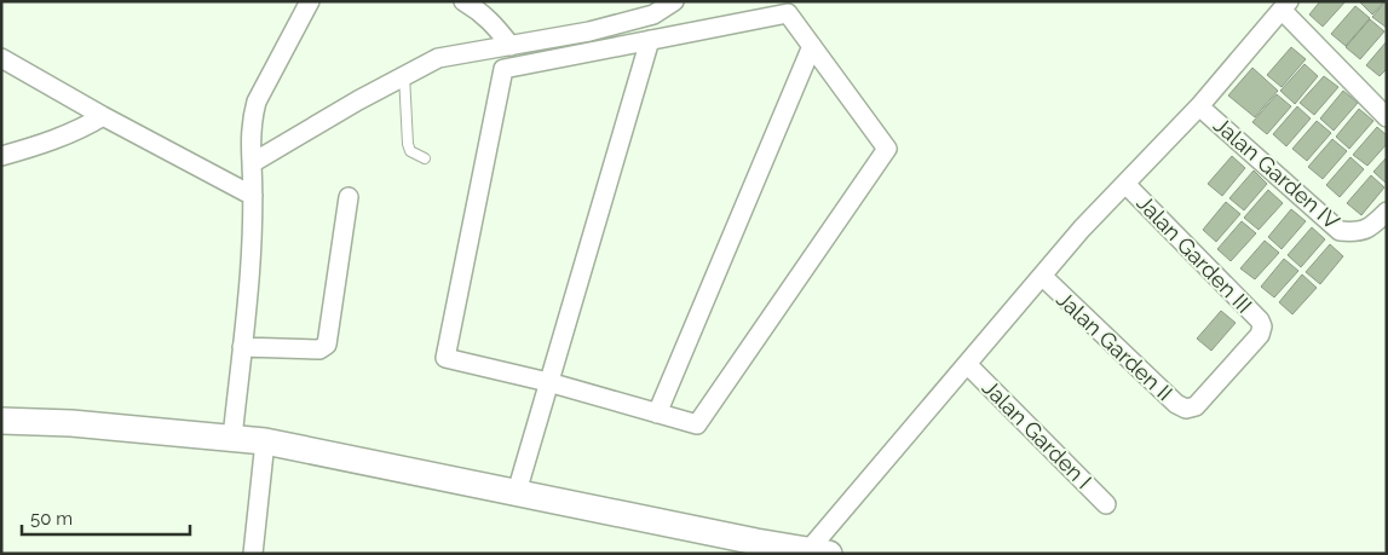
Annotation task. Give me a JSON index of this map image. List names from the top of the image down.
{
  "streets": {
    "street": [
      "Jalan Garden IV",
      "Jalan Garden III",
      "Jalan Garden II",
      "Jalan Garden I"
    ]
  },
  "crossings": [
    ["Jalan Garden III", "Jalan Garden II"]
  ],
  "scale_bar": "50 m"
}
